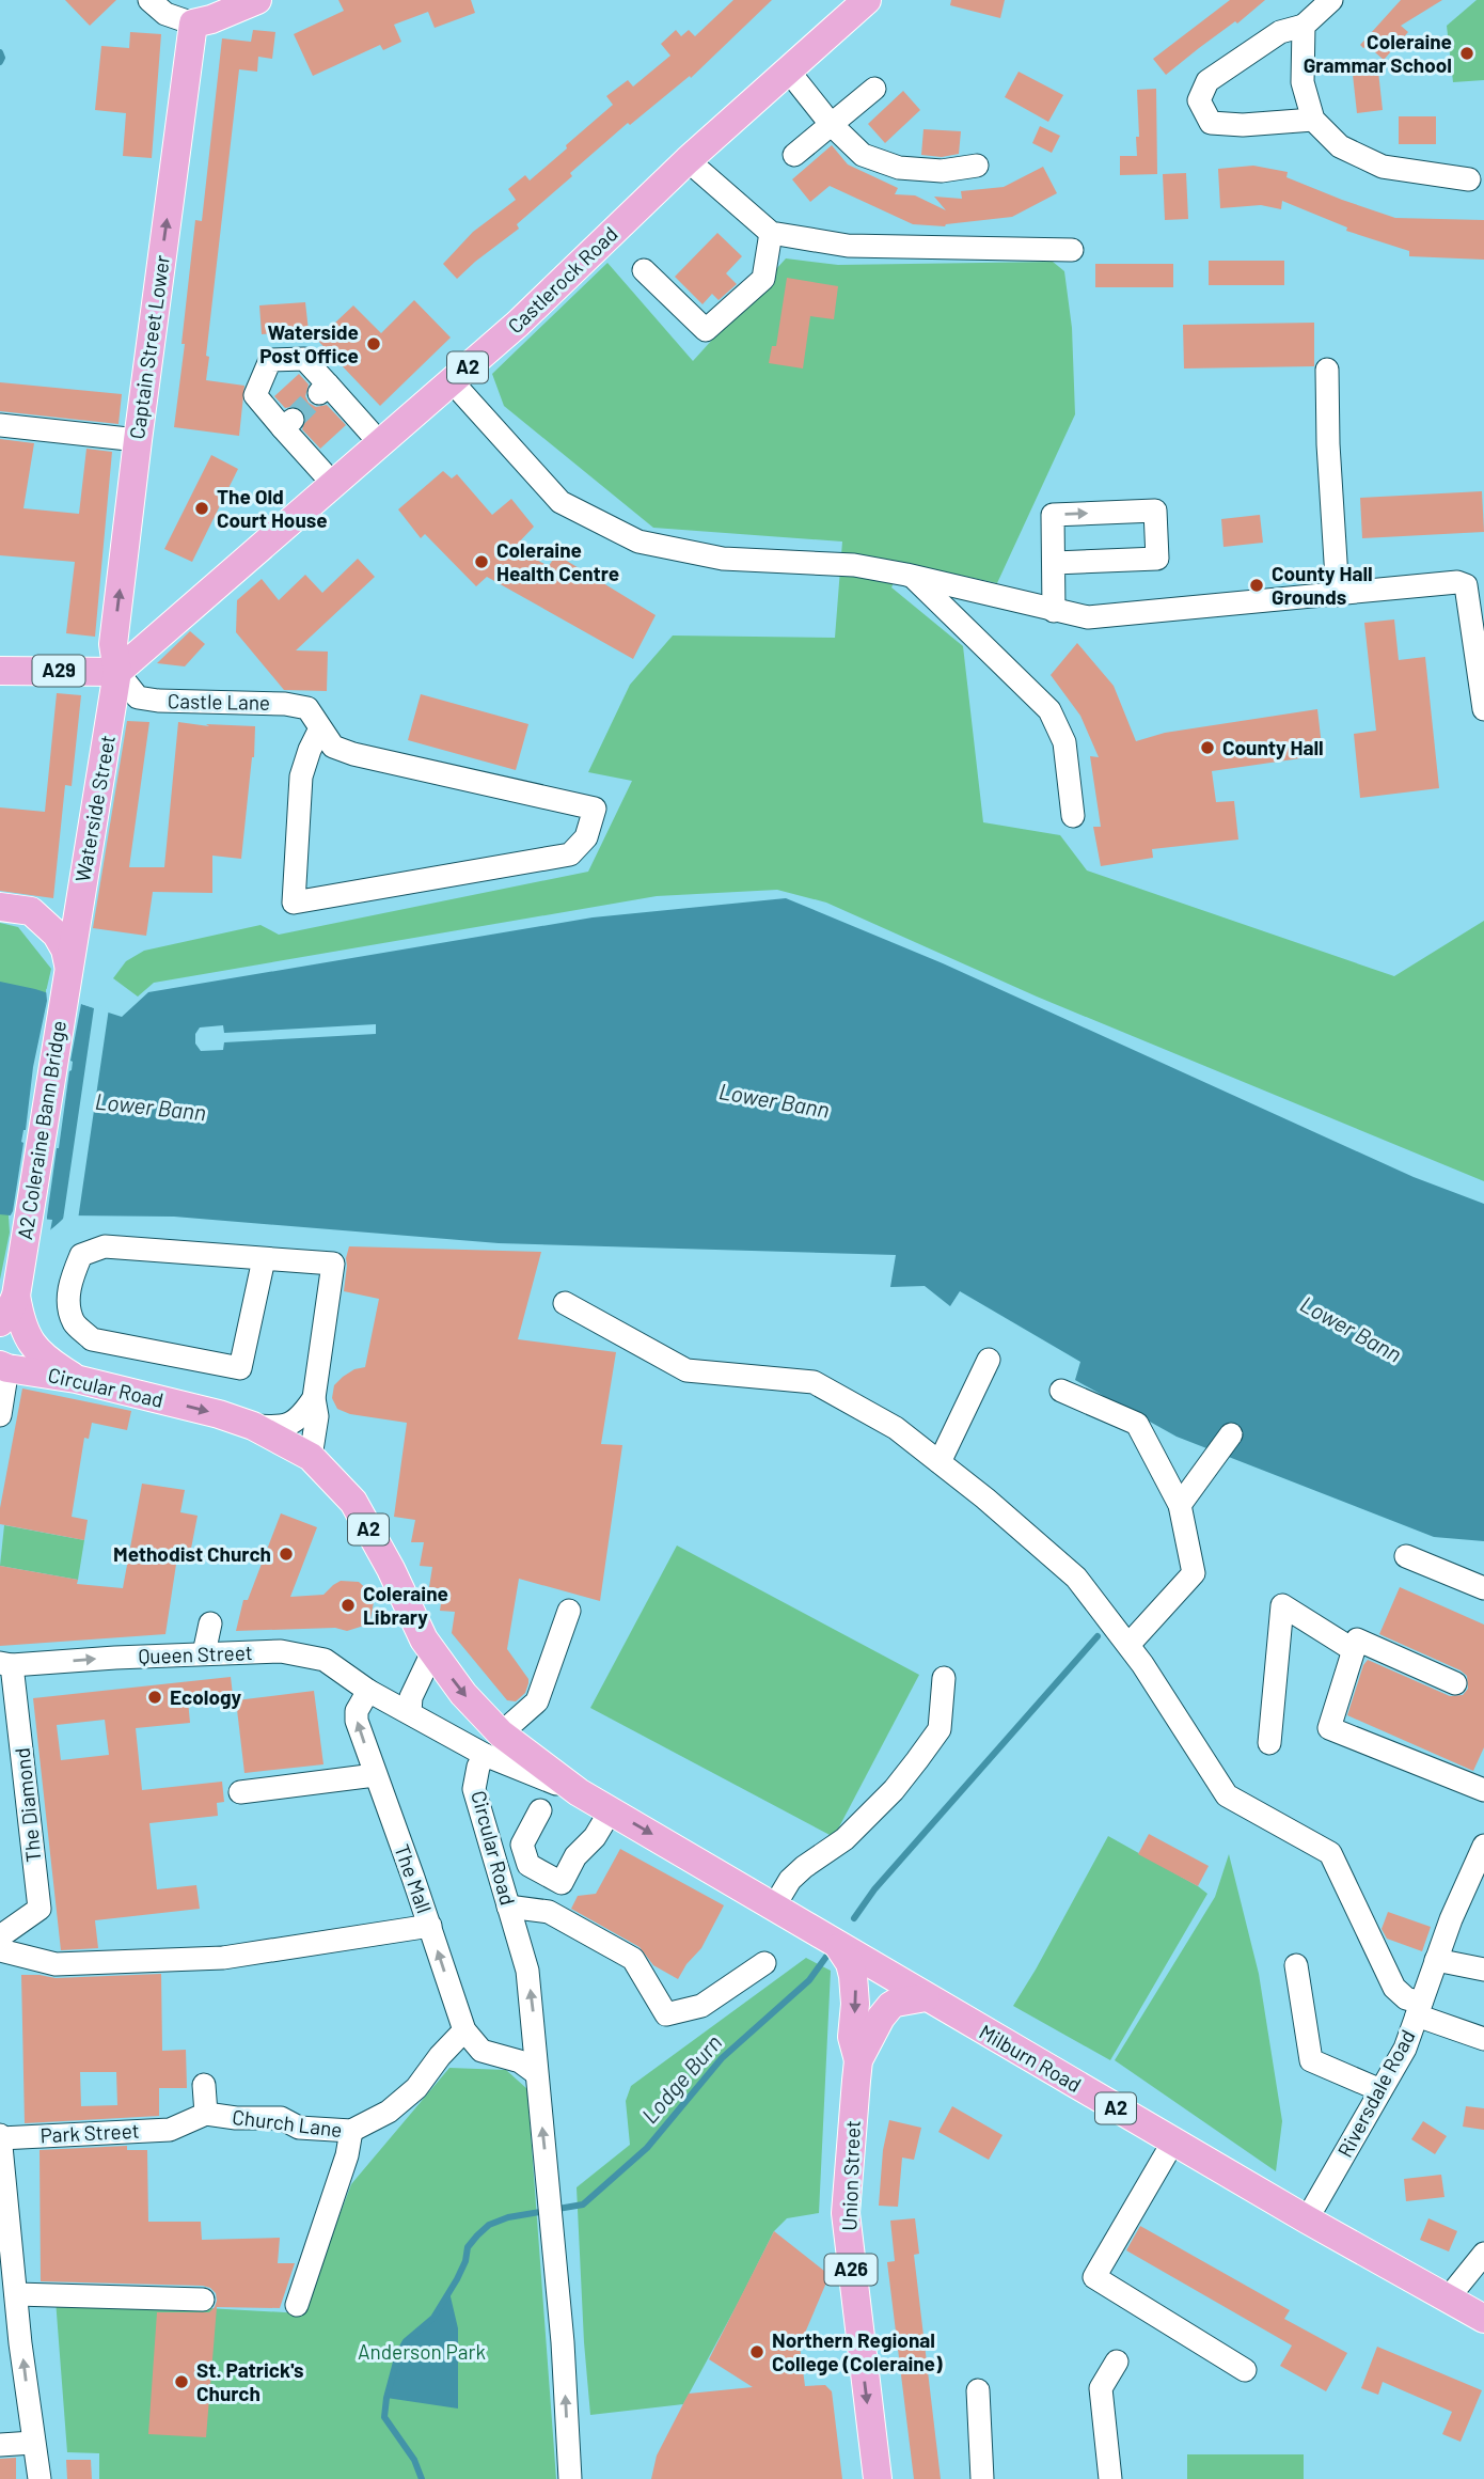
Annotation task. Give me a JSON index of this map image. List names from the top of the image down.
{
  "streets": {
    "main road": [
      "Castlerock Road",
      "Captain Street Lower",
      "A2",
      "A29",
      "Waterside Street",
      "A2 Coleraine Bann Bridge",
      "Circular Road",
      "Milburn Road",
      "Union Street",
      "A26"
    ],
    "street": [
      "Castle Lane",
      "Queen Street",
      "The Diamond",
      "The Mall",
      "Riversdale Road",
      "Church Lane",
      "Park Street"
    ]
  },
  "crossings": [
    ["Castlerock Road", "Captain Street Lower"],
    ["Castlerock Road", "A29"],
    ["Castlerock Road", "Castle Lane"],
    ["Castlerock Road", "Waterside Street"],
    ["Captain Street Lower", "A29"],
    ["Captain Street Lower", "Castle Lane"],
    ["Captain Street Lower", "Waterside Street"],
    ["A2", "A2 Coleraine Bann Bridge"],
    ["A2", "Circular Road"],
    ["A29", "Castle Lane"],
    ["A29", "Waterside Street"],
    ["Castle Lane", "Waterside Street"],
    ["Circular Road", "Milburn Road"],
    ["Queen Street", "The Diamond"],
    ["Queen Street", "The Mall"],
    ["The Mall", "Church Lane"],
    ["Milburn Road", "Riversdale Road"],
    ["Milburn Road", "Union Street"],
    ["Milburn Road", "A26"],
    ["Church Lane", "Park Street"],
    ["Union Street", "A26"]
  ],
  "one_way": [
    "Captain Street Lower",
    "Queen Street",
    "The Mall",
    "Union Street"
  ],
  "water": ["Lower Bann", "Lodge Burn"],
  "parks": ["Anderson Park"],
  "places": [
    "Coleraine Grammar School",
    "Waterside Post Office",
    "The Old Court House",
    "Coleraine Health Centre",
    "County Hall Grounds",
    "County Hall",
    "Methodist Church",
    "Coleraine Library",
    "Ecology",
    "Northern Regional College (Coleraine)",
    "St. Patrick's Church"
  ]
}
